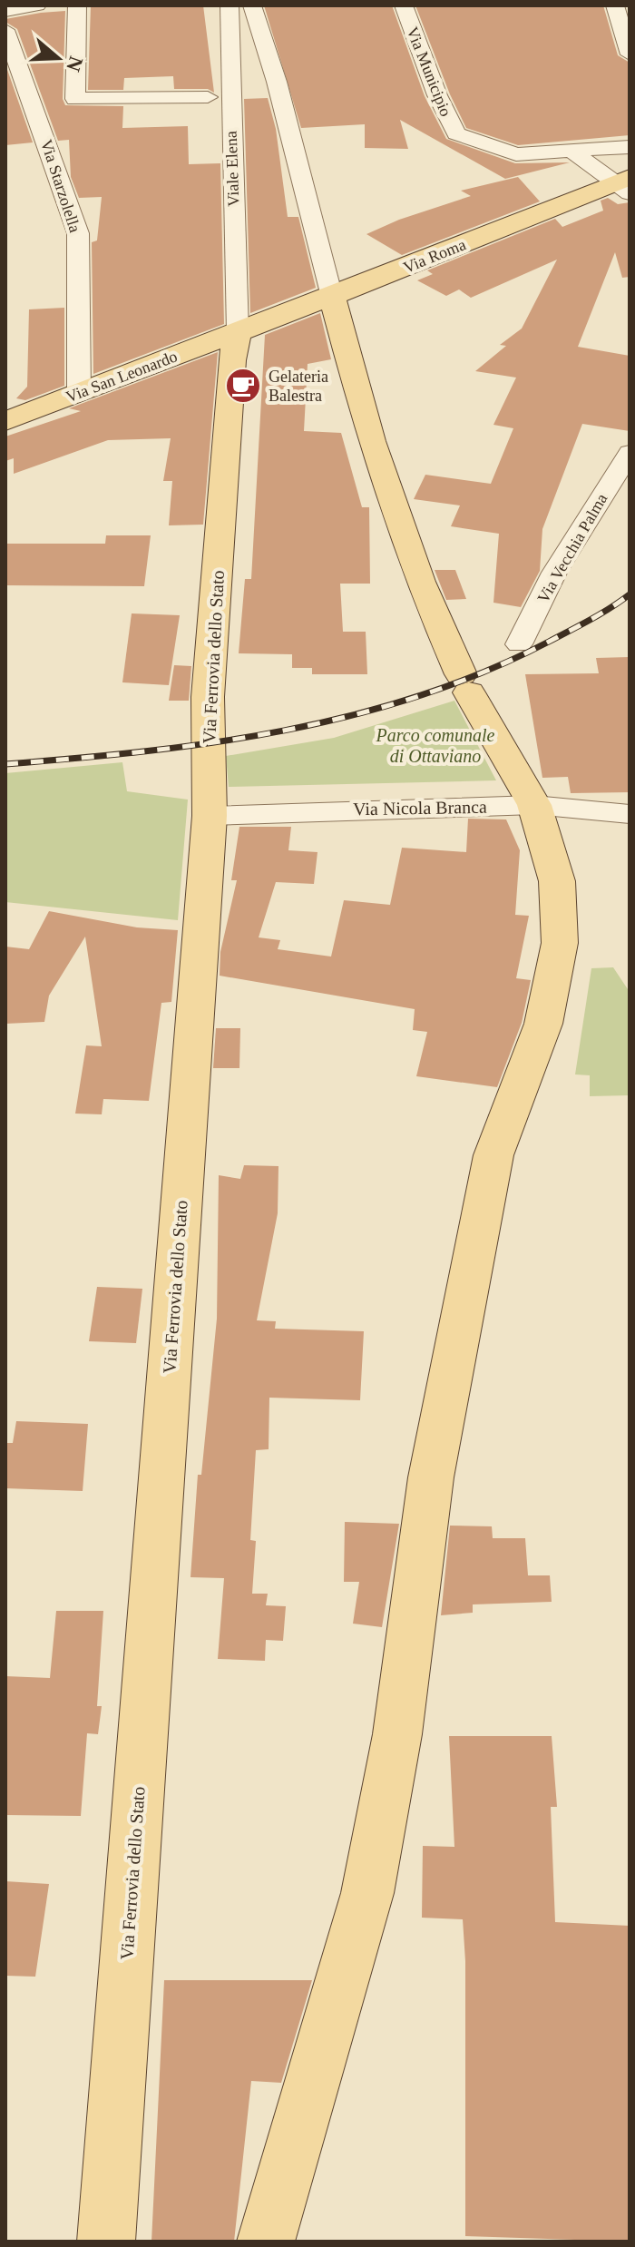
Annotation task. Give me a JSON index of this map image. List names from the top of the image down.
{
  "streets": {
    "main road": ["Via Roma", "Via San Leonardo", "Via Ferrovia dello Stato"],
    "street": [
      "Via Municipio",
      "Viale Elena",
      "Via Starzolella",
      "Via Vecchia Palma",
      "Via Nicola Branca"
    ]
  },
  "crossings": [
    ["Viale Elena", "Via Roma"],
    ["Viale Elena", "Via San Leonardo"],
    ["Viale Elena", "Via Ferrovia dello Stato"],
    ["Via Starzolella", "Via San Leonardo"],
    ["Via Roma", "Via San Leonardo"],
    ["Via Roma", "Via Ferrovia dello Stato"],
    ["Via San Leonardo", "Via Ferrovia dello Stato"],
    ["Via Ferrovia dello Stato", "Via Nicola Branca"]
  ],
  "parks": ["Parco comunale di Ottaviano"],
  "places": {
    "cafe": ["Gelateria Balestra"]
  },
  "north": "right"
}
